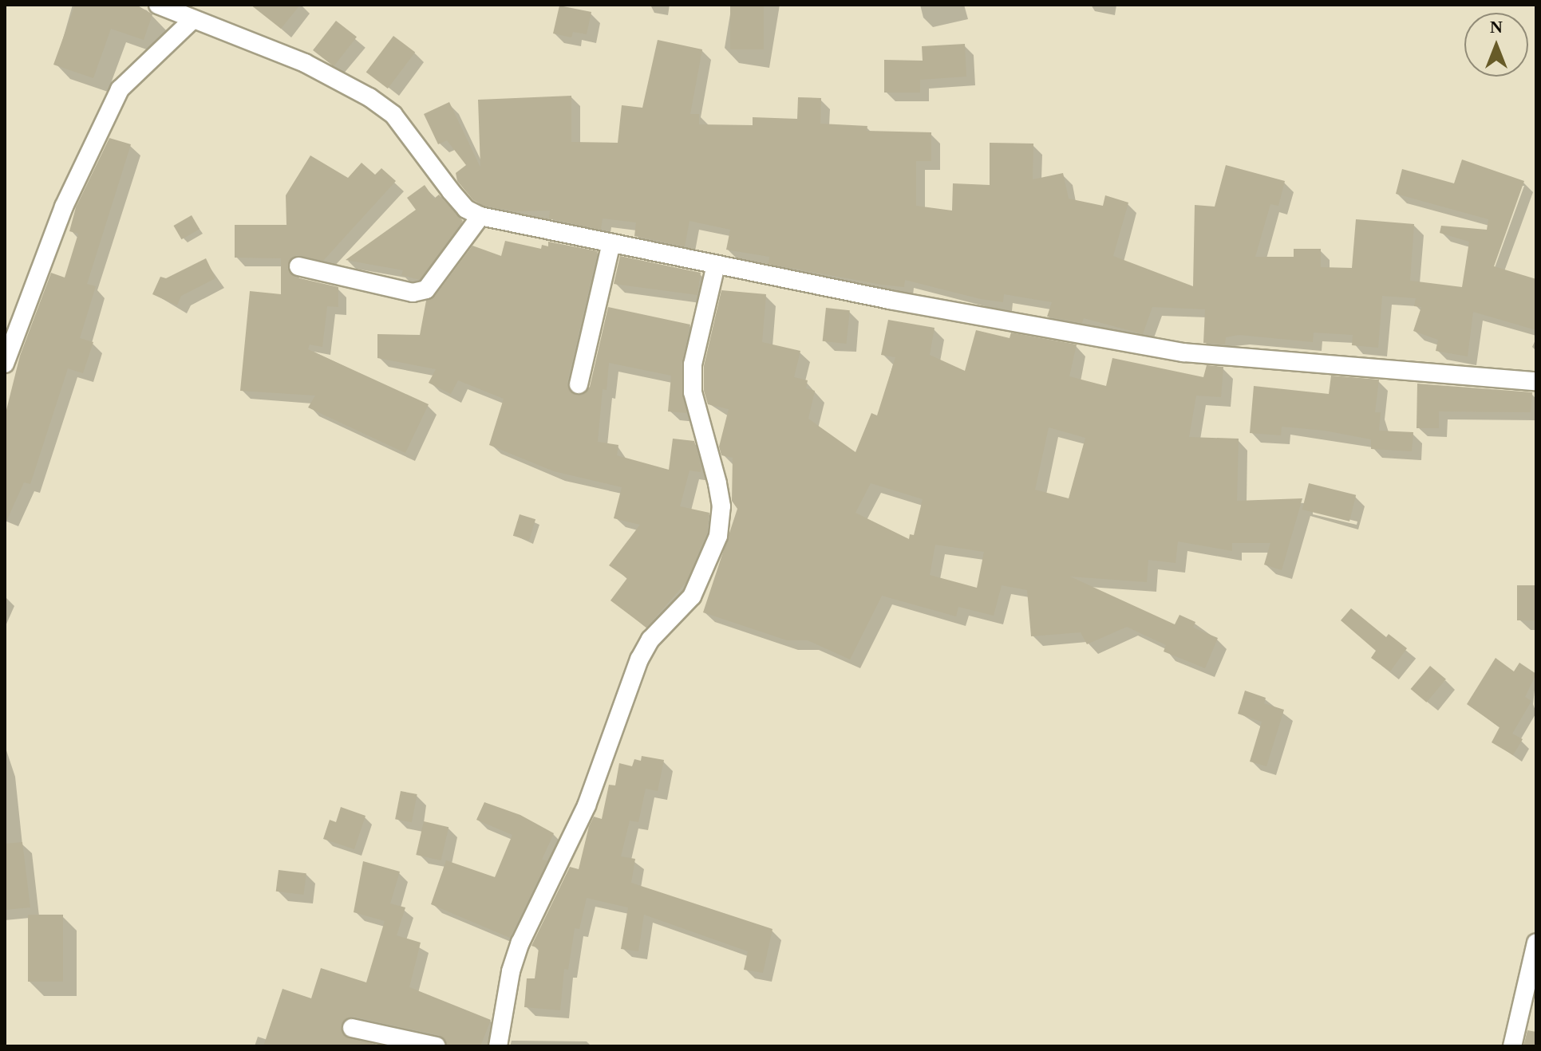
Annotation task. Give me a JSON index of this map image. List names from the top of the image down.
{
  "north": "top"
}
